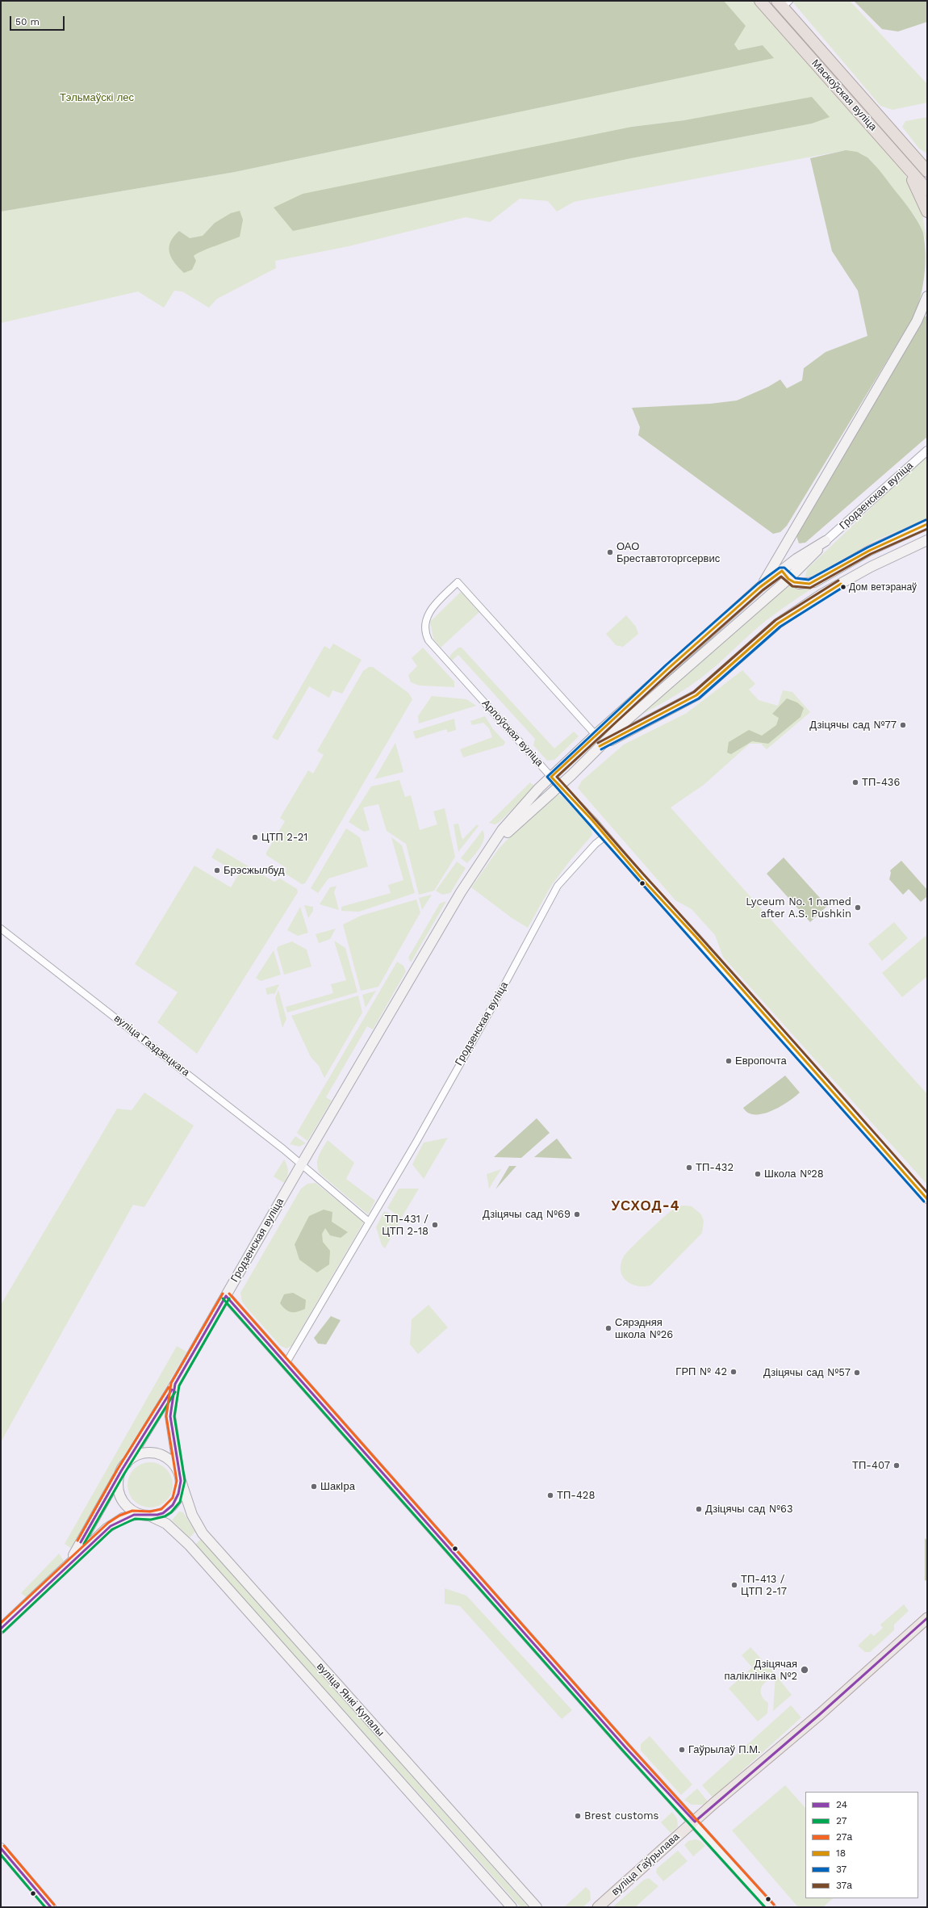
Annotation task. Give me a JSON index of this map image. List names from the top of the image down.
{
  "streets": {
    "highway": ["Маскоўская вуліца"],
    "main road": ["Гродзенская вуліца", "вуліца Янкі Купалы", "вуліца Гаўрылава"],
    "street": ["Арлоўская вуліца", "вуліца Газдзецкага"]
  },
  "crossings": [
    ["Гродзенская вуліца", "Арлоўская вуліца"],
    ["Гродзенская вуліца", "вуліца Газдзецкага"],
    ["Гродзенская вуліца", "вуліца Янкі Купалы"]
  ],
  "districts": ["УСХОД-4"],
  "parks": ["Тэльмаўскі лес"],
  "places": [
    "ОАО Бреставтоторгсервис",
    "Дом ветэранаў",
    "Дзіцячы сад №77",
    "ТП-436",
    "ЦТП 2-21",
    "Брэсжылбуд",
    "Lyceum No. 1 named after A.S. Pushkin",
    "Европочта",
    "ТП-432",
    "Школа №28",
    "Дзіцячы сад №69",
    "ТП-431 / ЦТП 2-18",
    "Сярэдняя школа №26",
    "ГРП № 42",
    "Дзіцячы сад №57",
    "ТП-407",
    "ШакІра",
    "ТП-428",
    "Дзіцячы сад №63",
    "ТП-413 / ЦТП 2-17",
    "Дзіцячая паліклініка №2",
    "Гаўрылаў П.М.",
    "Brest customs"
  ],
  "lines": [
    "transit line 37",
    "transit line 18",
    "transit line 37а",
    "transit line 27а",
    "transit line 24",
    "transit line 27"
  ],
  "legend": [
    "24",
    "27",
    "27а",
    "18",
    "37",
    "37а"
  ],
  "scale_bar": "50 m"
}
